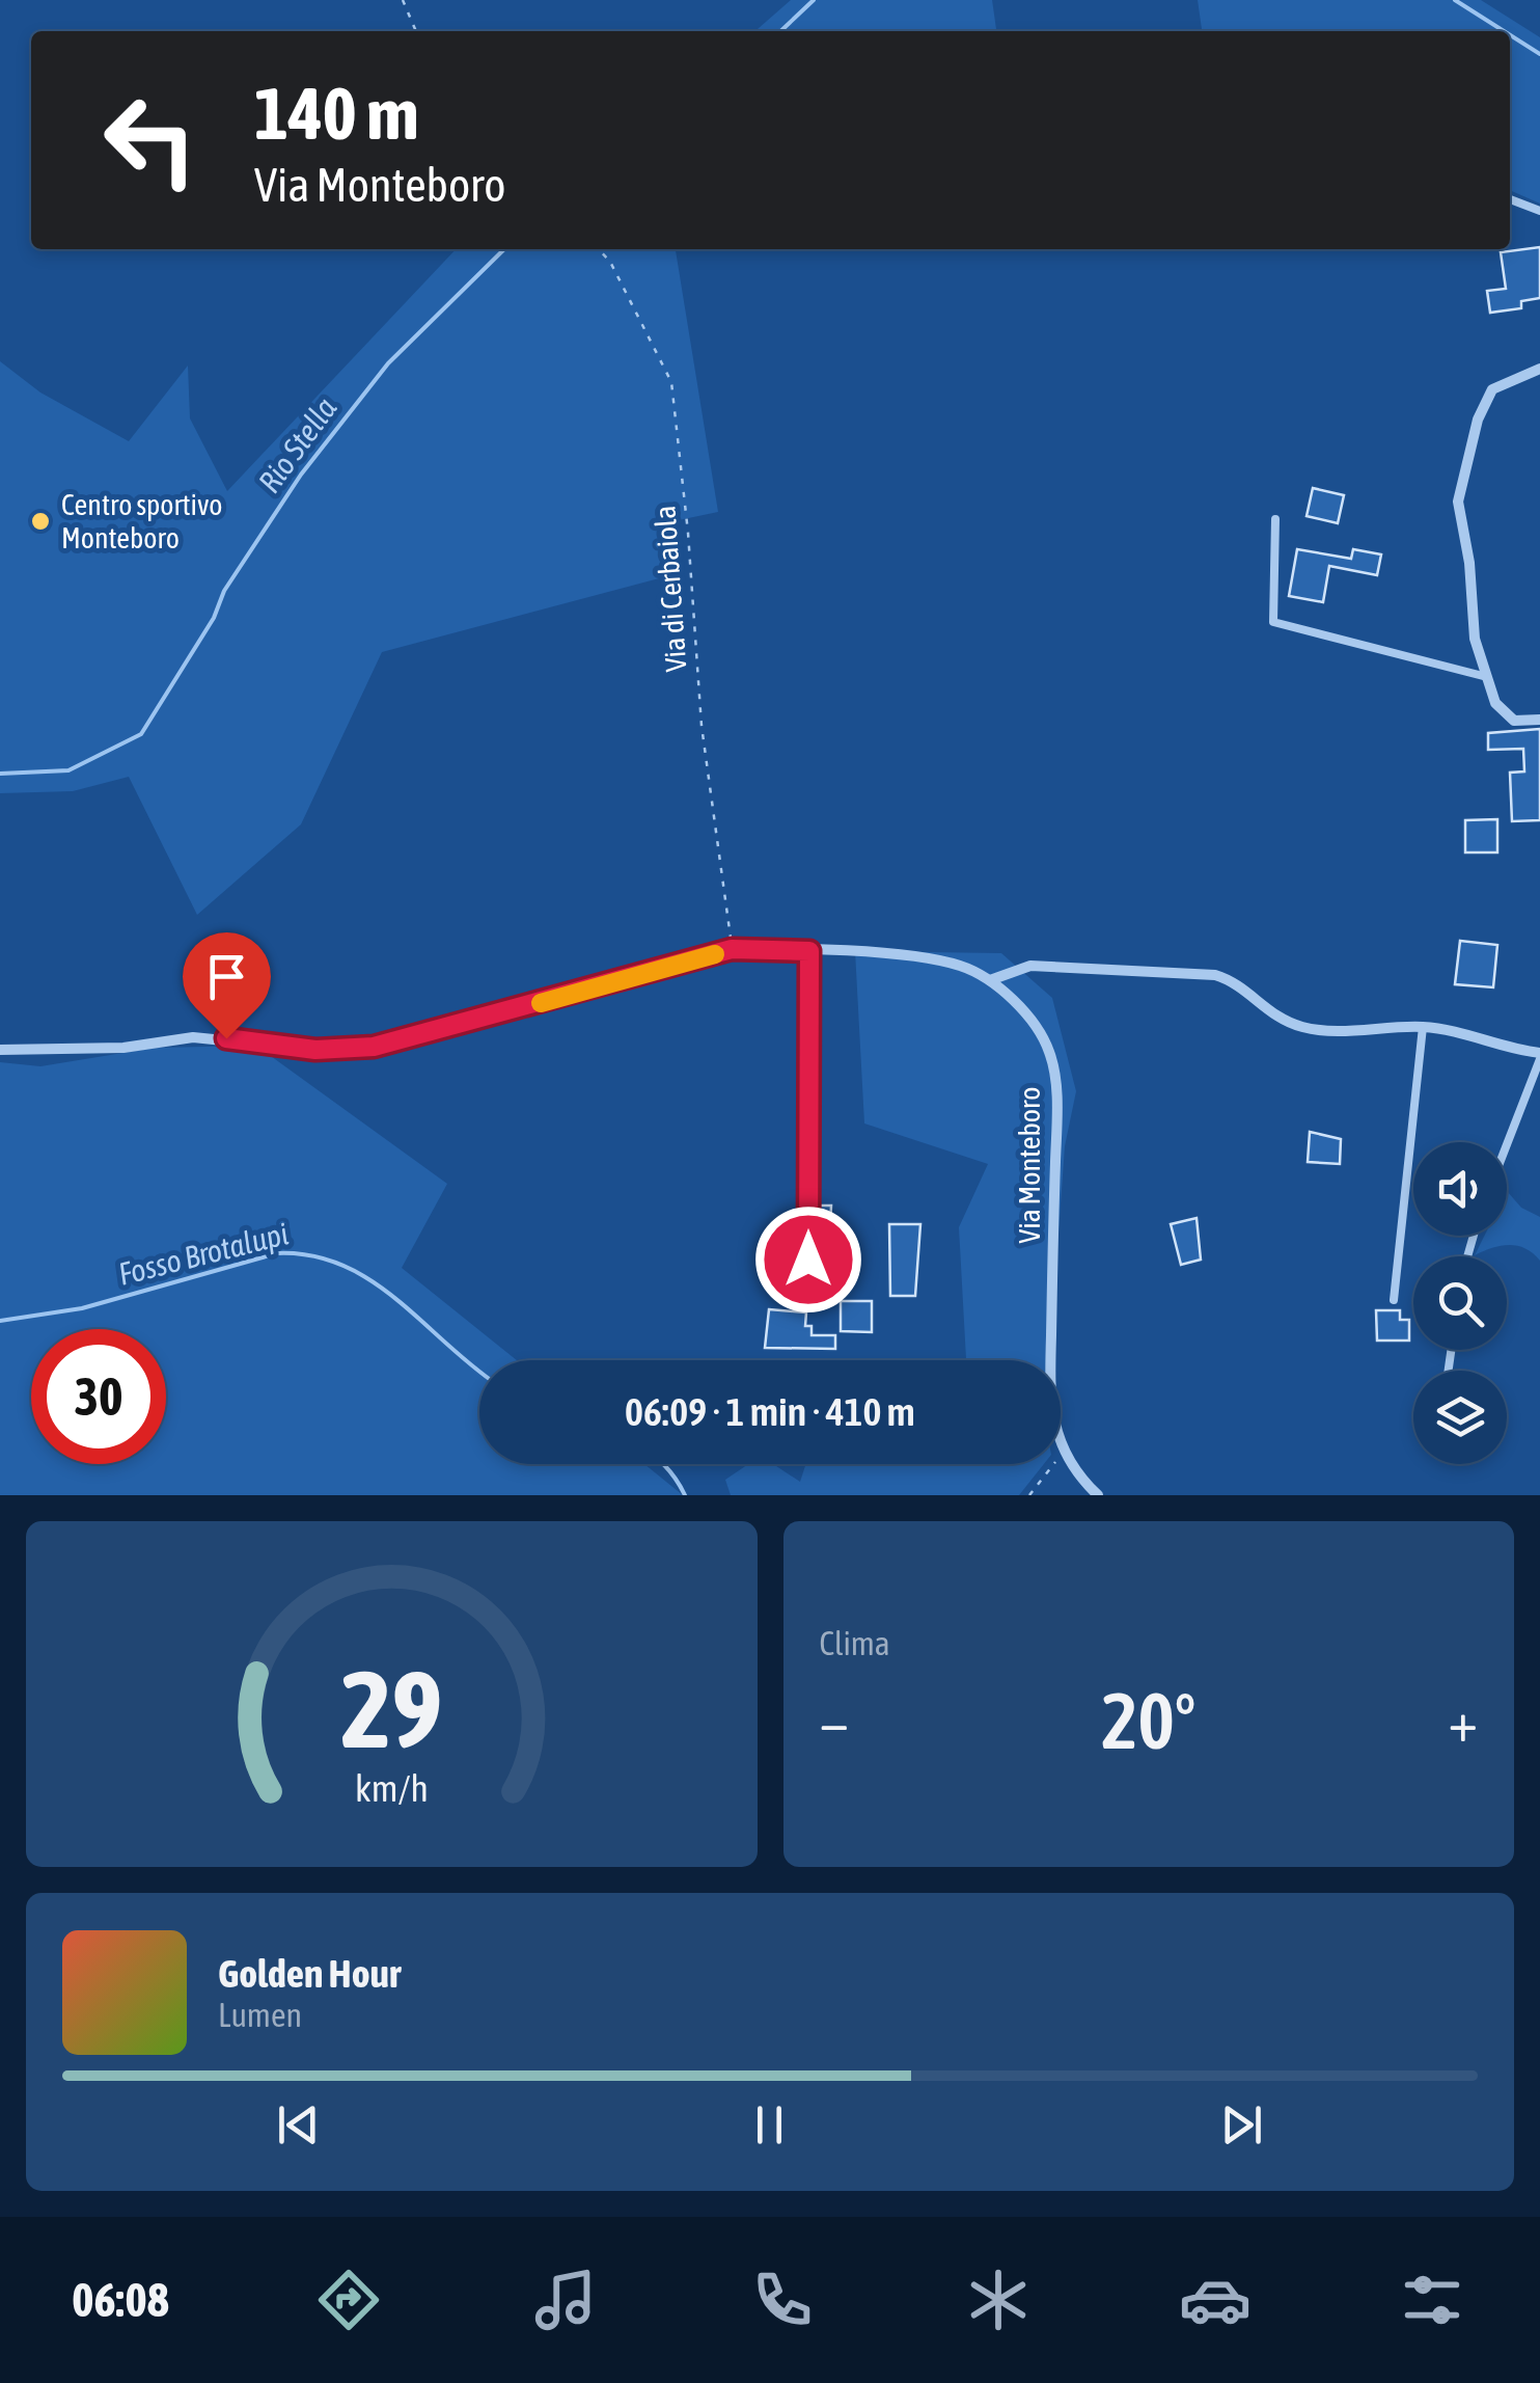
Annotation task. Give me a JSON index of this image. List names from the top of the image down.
{
  "streets": {
    "street": ["Via Monteboro"],
    "path": ["Via di Cerbaiola"]
  },
  "crossings": [
    ["Via di Cerbaiola", "Via Monteboro"]
  ],
  "water": ["Rio Stella", "Fosso Brotalupi"],
  "places": ["Centro sportivo Monteboro"],
  "page": {
    "turn": ["140 m", "Via Monteboro"],
    "limit": "30",
    "trip": "06:09 · 1 min · 410 m",
    "tile": "Clima",
    "heat": ["−", "20°", "+"],
    "song": ["Golden Hour", "Lumen"],
    "tabs": "06:08",
    "gauge": ["29", "km/h"]
  }
}
